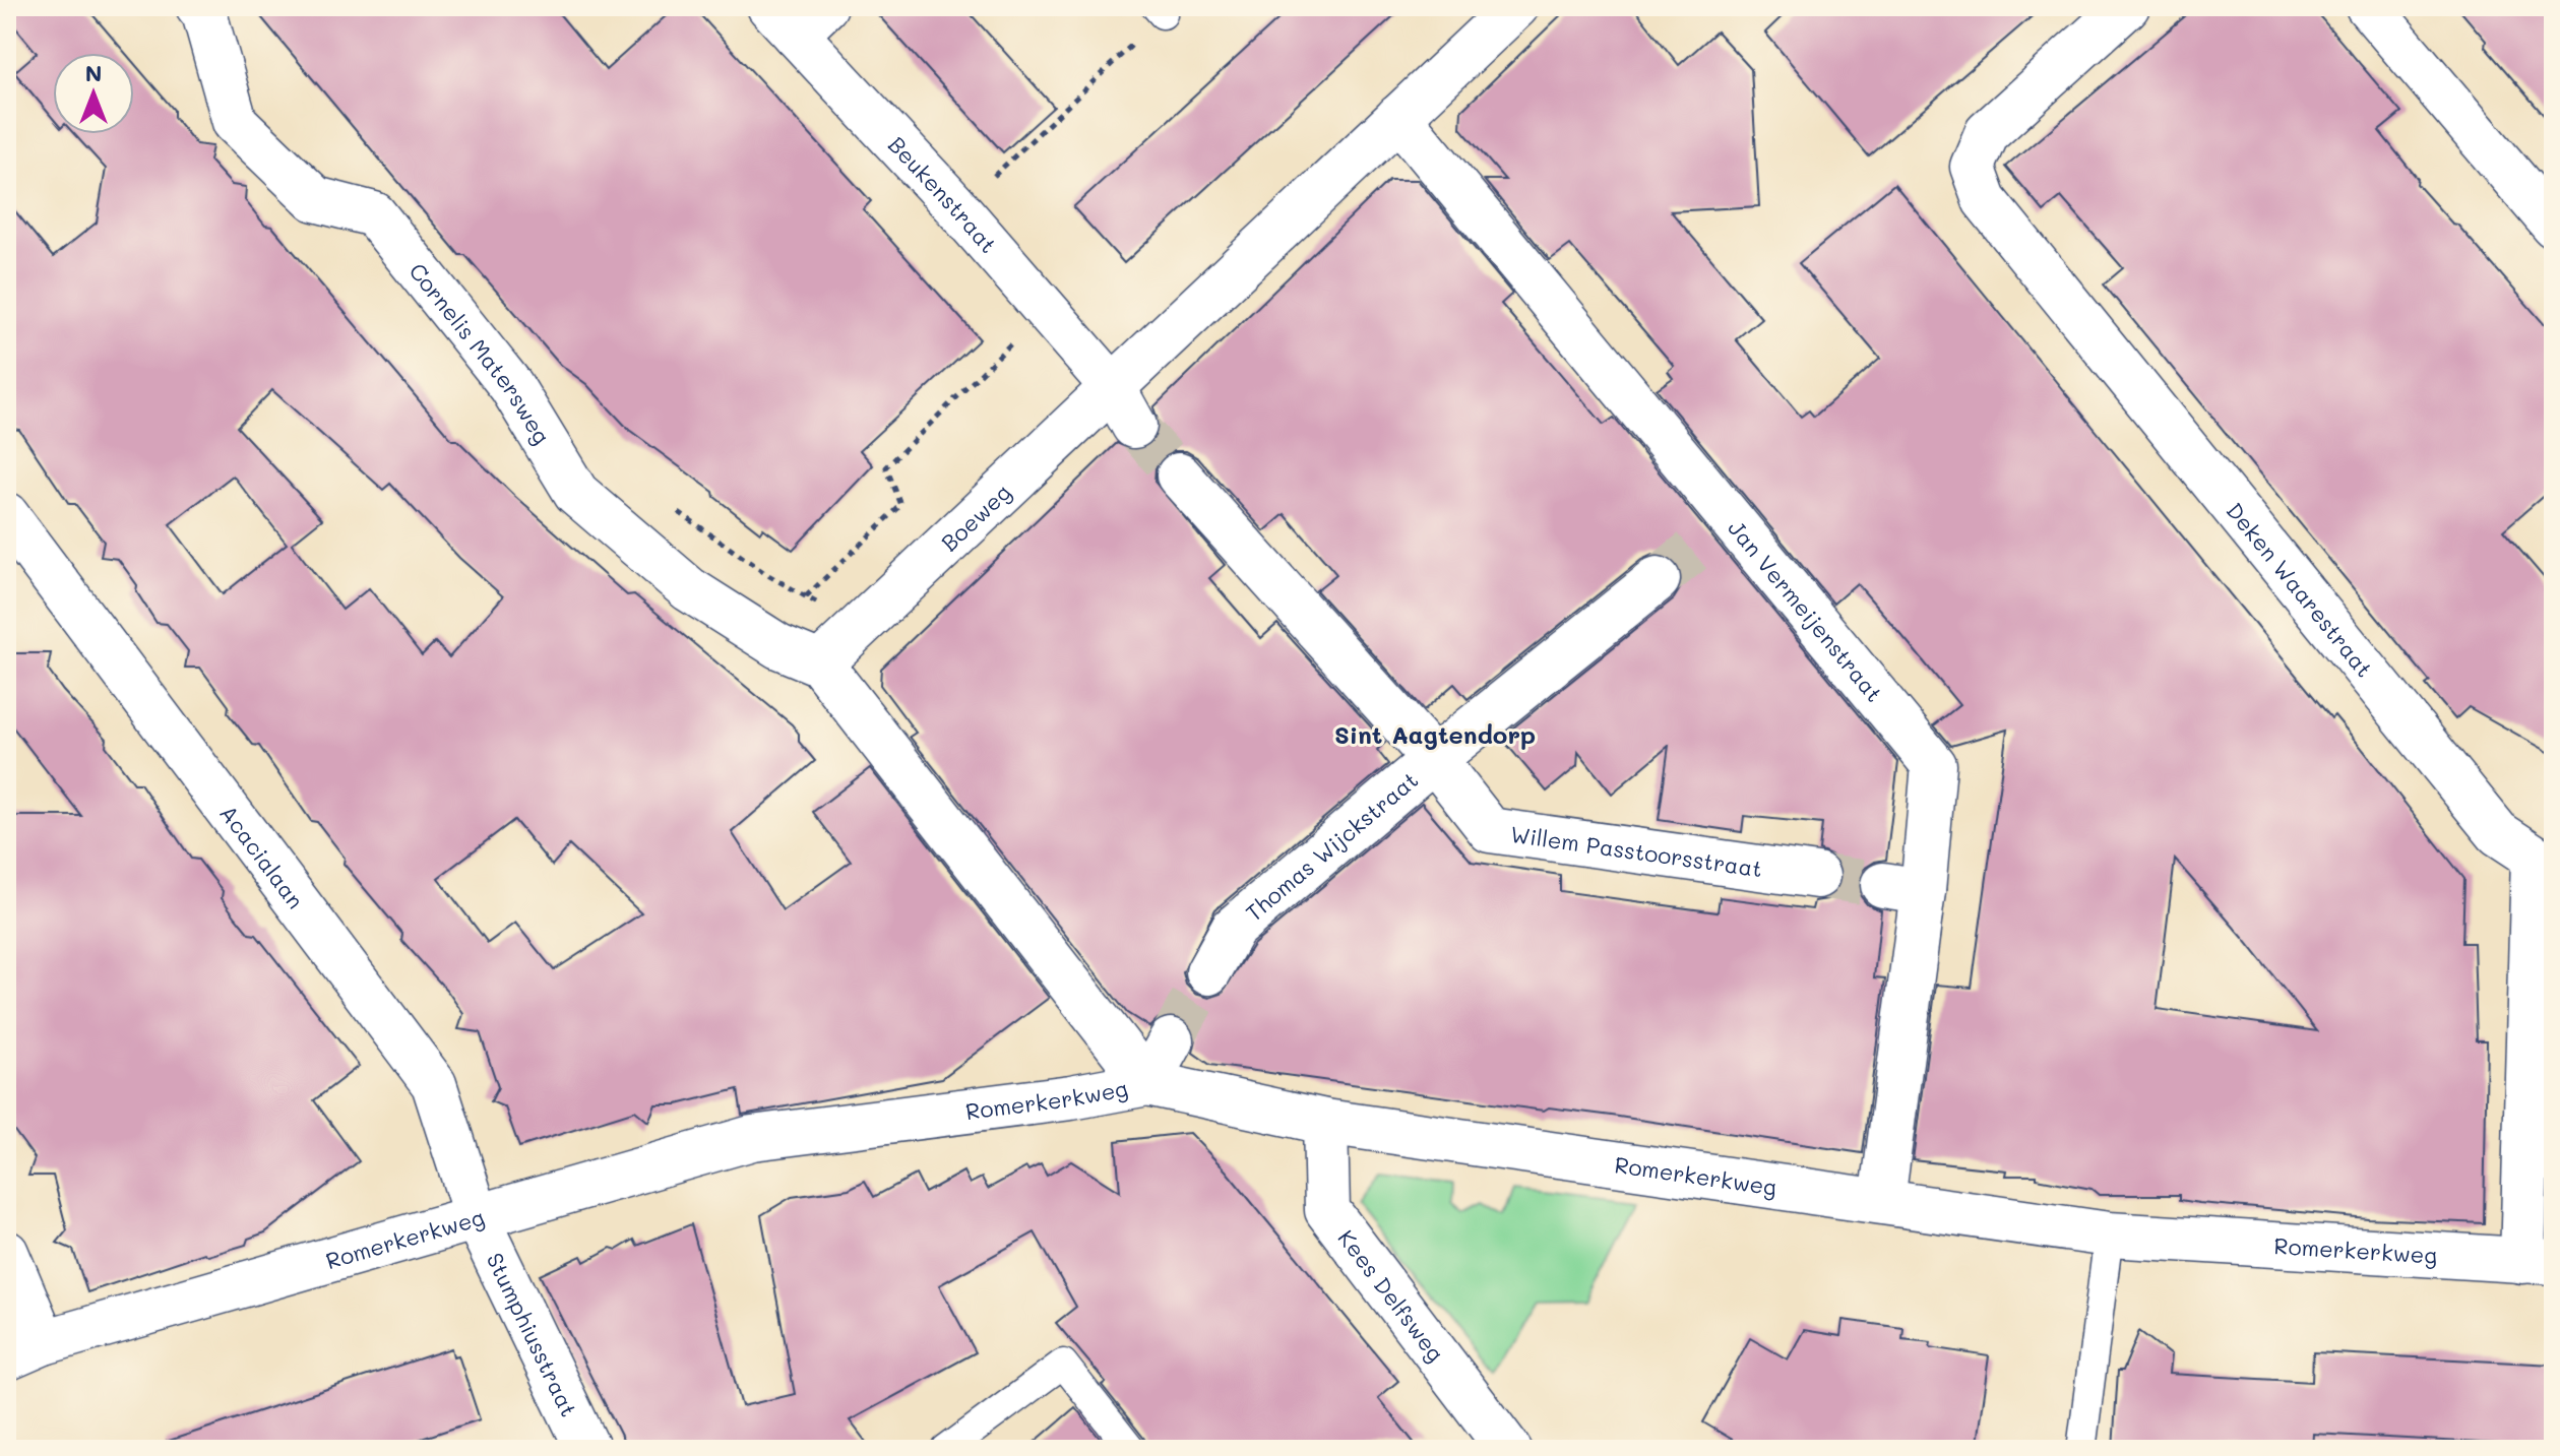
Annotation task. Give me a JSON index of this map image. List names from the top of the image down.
{
  "streets": {
    "street": [
      "Beukenstraat",
      "Cornelis Matersweg",
      "Boeweg",
      "Deken Waarestraat",
      "Jan Vermeijenstraat",
      "Thomas Wijckstraat",
      "Willem Passtoorsstraat",
      "Acacialaan",
      "Romerkerkweg",
      "Kees Delfsweg",
      "Stumphiusstraat"
    ]
  },
  "crossings": [
    ["Beukenstraat", "Boeweg"],
    ["Cornelis Matersweg", "Boeweg"],
    ["Boeweg", "Jan Vermeijenstraat"],
    ["Deken Waarestraat", "Romerkerkweg"],
    ["Jan Vermeijenstraat", "Romerkerkweg"],
    ["Thomas Wijckstraat", "Willem Passtoorsstraat"],
    ["Acacialaan", "Romerkerkweg"],
    ["Acacialaan", "Stumphiusstraat"],
    ["Romerkerkweg", "Kees Delfsweg"],
    ["Romerkerkweg", "Stumphiusstraat"]
  ],
  "districts": ["Sint Aagtendorp"],
  "north": "top"
}
